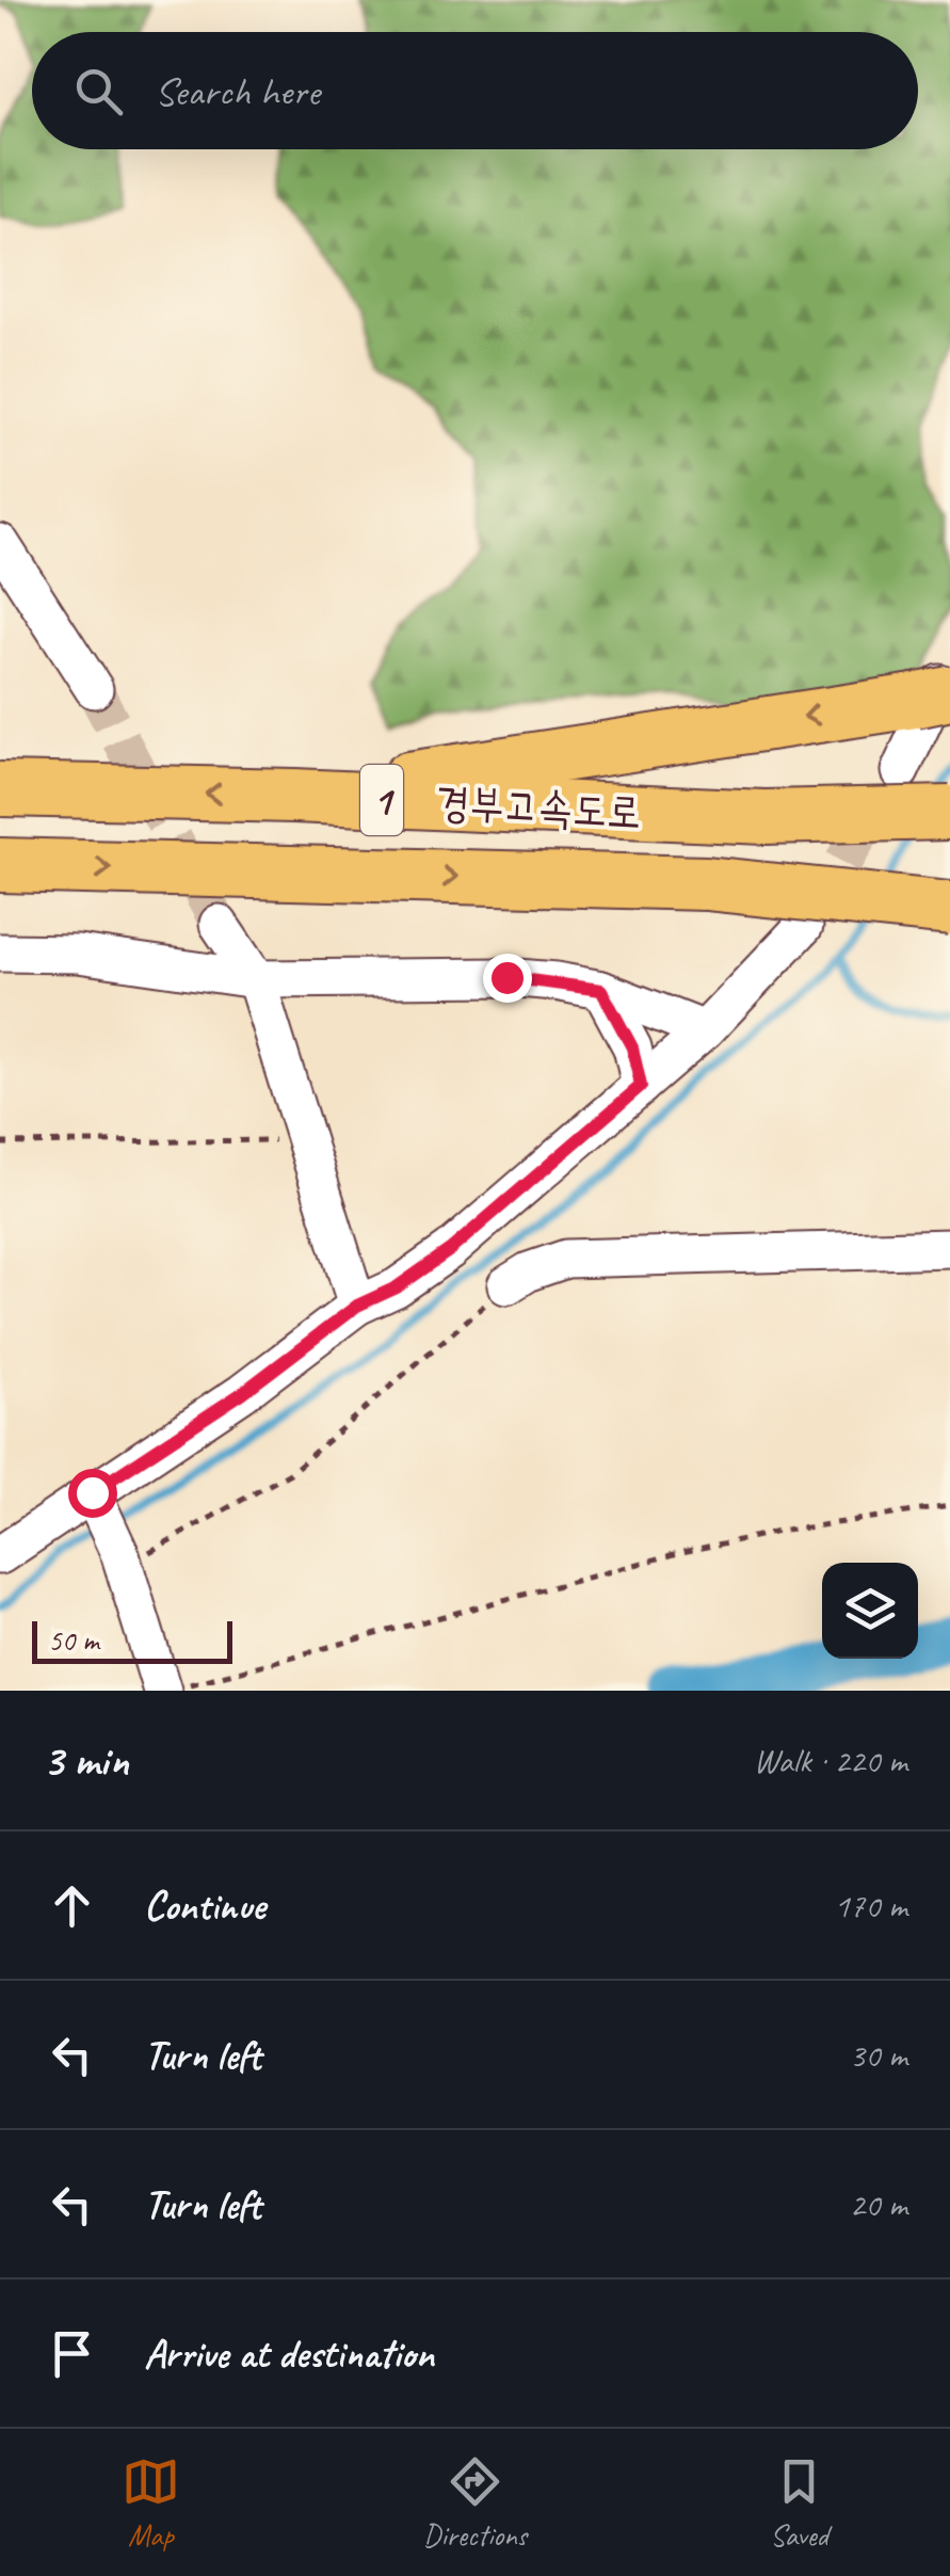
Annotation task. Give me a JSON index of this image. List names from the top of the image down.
{
  "streets": {
    "highway": ["1", "경부고속도로"]
  },
  "scale_bar": "50 m",
  "page": {
    "search": "Search here",
    "scale": "50 m",
    "heading": ["3 min", "Walk · 220 m"],
    "list": [
      ["Continue", "170 m"],
      ["Turn left", "30 m"],
      ["Turn left", "20 m"],
      "Arrive at destination"
    ],
    "nav": ["Map", "Directions", "Saved"]
  }
}
